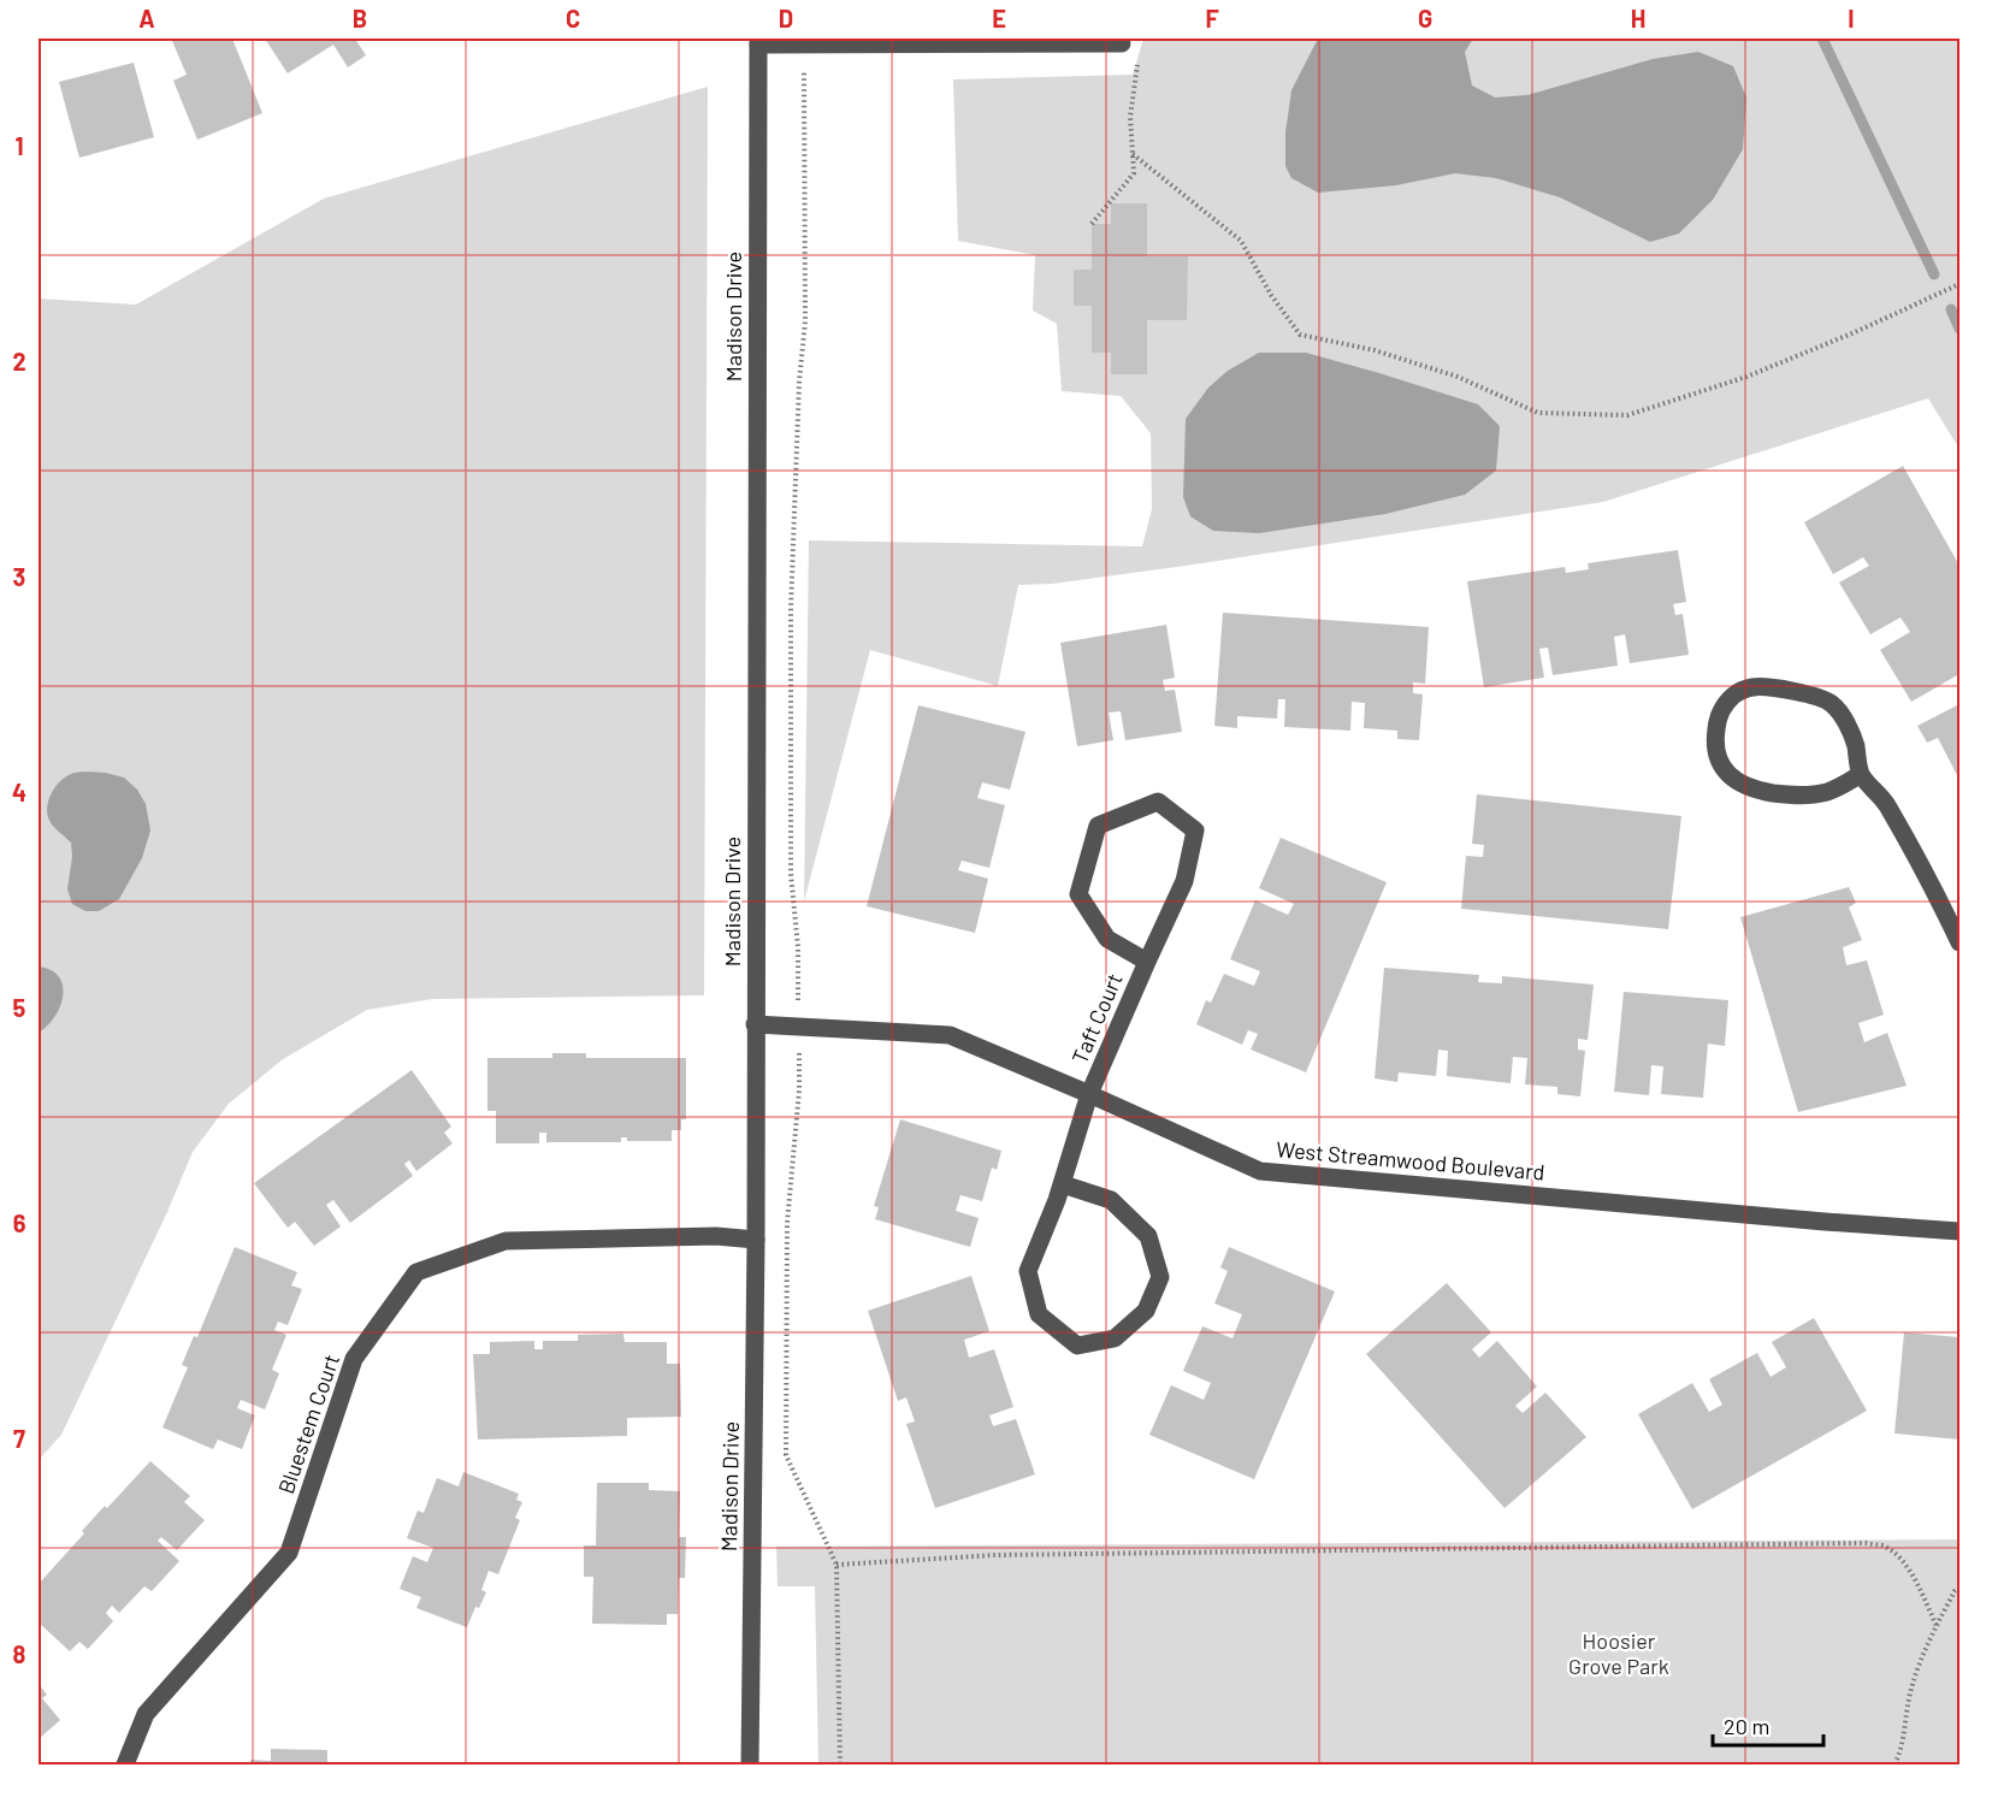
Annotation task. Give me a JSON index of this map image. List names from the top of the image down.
{
  "streets": {
    "street": [
      "Madison Drive",
      "Taft Court",
      "West Streamwood Boulevard",
      "Bluestem Court"
    ]
  },
  "crossings": [
    ["Madison Drive", "West Streamwood Boulevard"],
    ["Madison Drive", "Bluestem Court"],
    ["Taft Court", "West Streamwood Boulevard"]
  ],
  "parks": ["Hoosier Grove Park"],
  "scale_bar": "20 m",
  "grid": {
    "columns": [
      "A",
      "B",
      "C",
      "D",
      "E",
      "F",
      "G",
      "H",
      "I"
    ],
    "rows": [
      "1",
      "2",
      "3",
      "4",
      "5",
      "6",
      "7",
      "8"
    ]
  }
}
